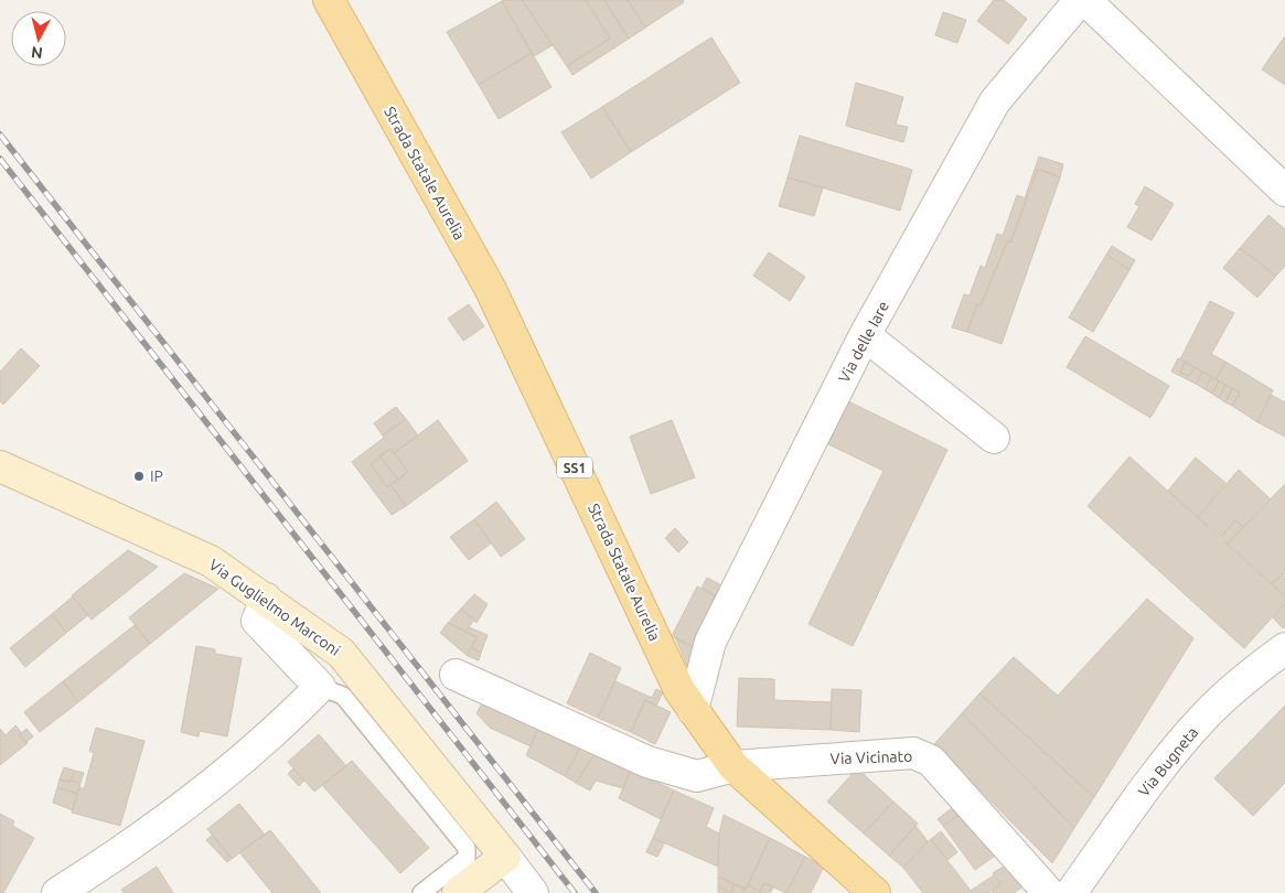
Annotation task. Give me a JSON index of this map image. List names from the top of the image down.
{
  "streets": {
    "main road": ["Strada Statale Aurelia", "SS1"],
    "street": [
      "Via delle Iare",
      "Via Guglielmo Marconi",
      "Via Vicinato",
      "Via Bugneta"
    ]
  },
  "crossings": [
    ["Strada Statale Aurelia", "Via delle Iare"],
    ["Strada Statale Aurelia", "Via Vicinato"]
  ],
  "places": ["IP"],
  "north": "bottom"
}
